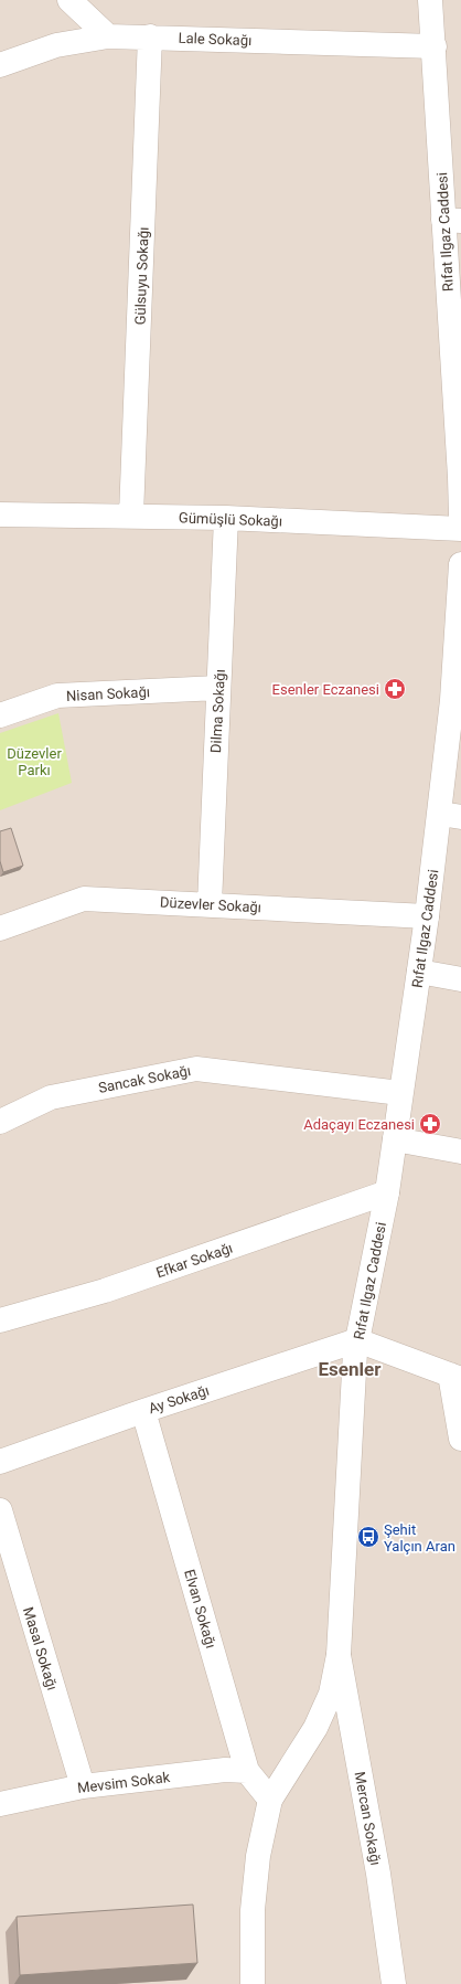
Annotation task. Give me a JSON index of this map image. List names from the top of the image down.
{
  "streets": {
    "street": [
      "Lale Sokağı",
      "Rıfat Ilgaz Caddesi",
      "Gülsuyu Sokağı",
      "Gümüşlü Sokağı",
      "Nisan Sokağı",
      "Dilma Sokağı",
      "Düzevler Sokağı",
      "Sancak Sokağı",
      "Efkar Sokağı",
      "Ay Sokağı",
      "Elvan Sokağı",
      "Masal Sokağı",
      "Mevsim Sokak",
      "Mercan Sokağı"
    ]
  },
  "crossings": [
    ["Lale Sokağı", "Rıfat Ilgaz Caddesi"],
    ["Lale Sokağı", "Gülsuyu Sokağı"],
    ["Rıfat Ilgaz Caddesi", "Düzevler Sokağı"],
    ["Rıfat Ilgaz Caddesi", "Sancak Sokağı"],
    ["Rıfat Ilgaz Caddesi", "Efkar Sokağı"],
    ["Rıfat Ilgaz Caddesi", "Ay Sokağı"],
    ["Rıfat Ilgaz Caddesi", "Elvan Sokağı"],
    ["Rıfat Ilgaz Caddesi", "Mercan Sokağı"],
    ["Gülsuyu Sokağı", "Gümüşlü Sokağı"],
    ["Gümüşlü Sokağı", "Dilma Sokağı"],
    ["Nisan Sokağı", "Dilma Sokağı"],
    ["Dilma Sokağı", "Düzevler Sokağı"],
    ["Ay Sokağı", "Elvan Sokağı"],
    ["Elvan Sokağı", "Mevsim Sokak"],
    ["Masal Sokağı", "Mevsim Sokak"]
  ],
  "districts": ["Esenler"],
  "parks": ["Düzevler Parkı"],
  "places": {
    "pharmacy": ["Esenler Eczanesi", "Adaçayı Eczanesi"],
    "bus stop": ["Şehit Yalçın Aran"]
  }
}
